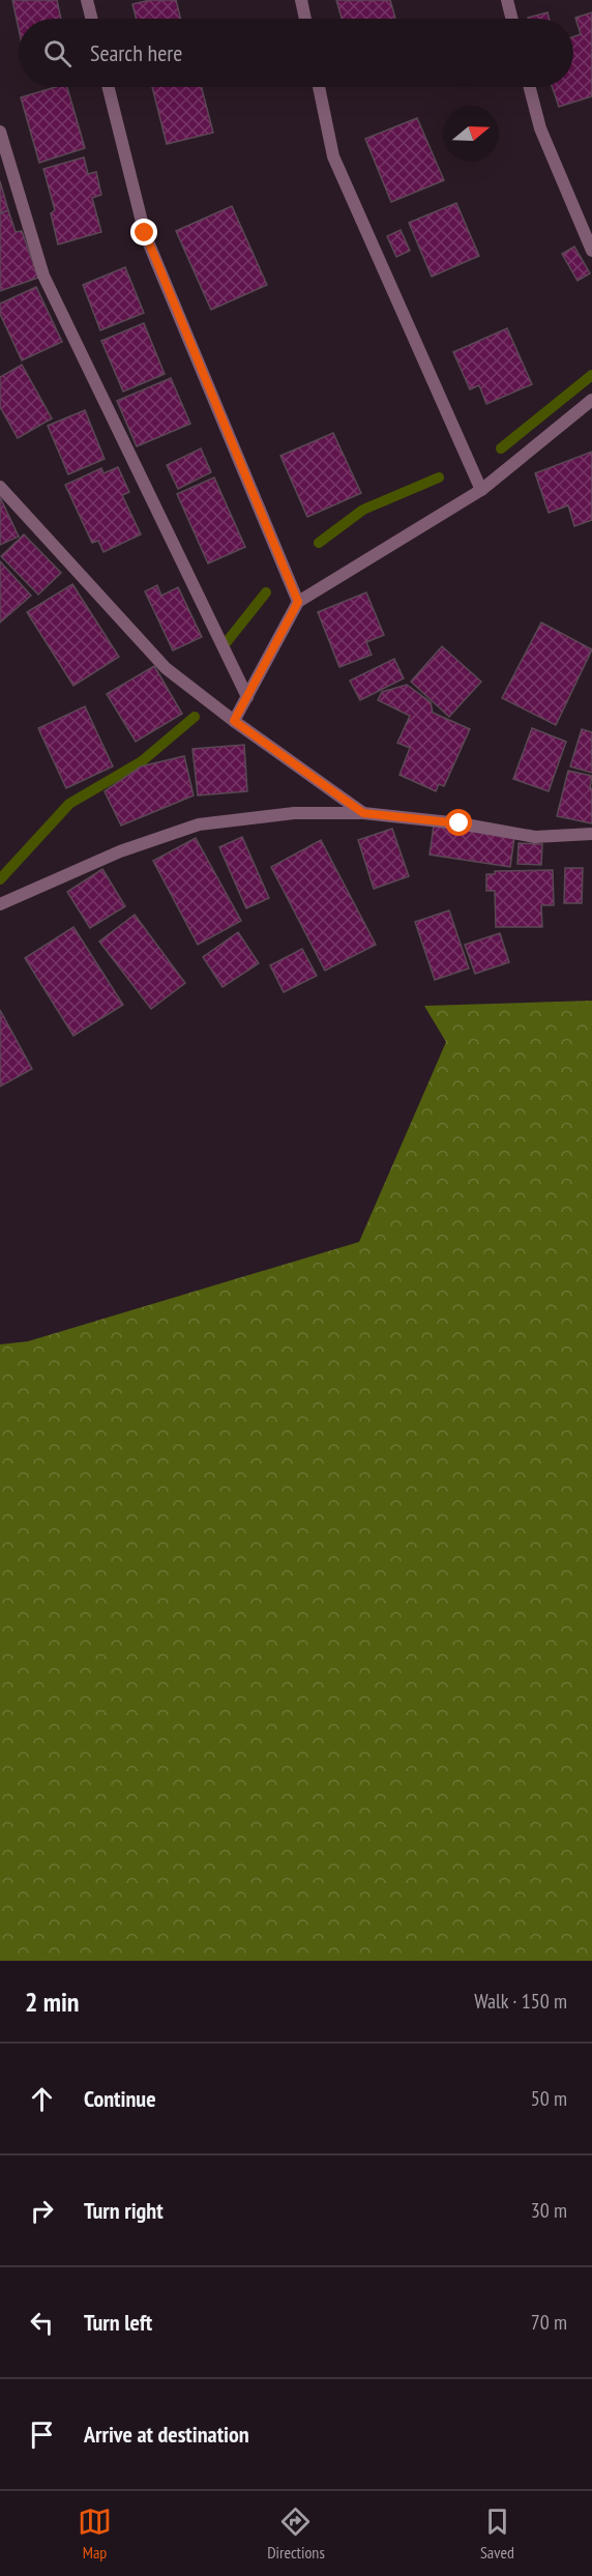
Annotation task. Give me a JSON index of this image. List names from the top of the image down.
{
  "north": "right",
  "page": {
    "search": "Search here",
    "heading": ["2 min", "Walk · 150 m"],
    "list": [
      ["Continue", "50 m"],
      ["Turn right", "30 m"],
      ["Turn left", "70 m"],
      "Arrive at destination"
    ],
    "nav": ["Map", "Directions", "Saved"]
  }
}
